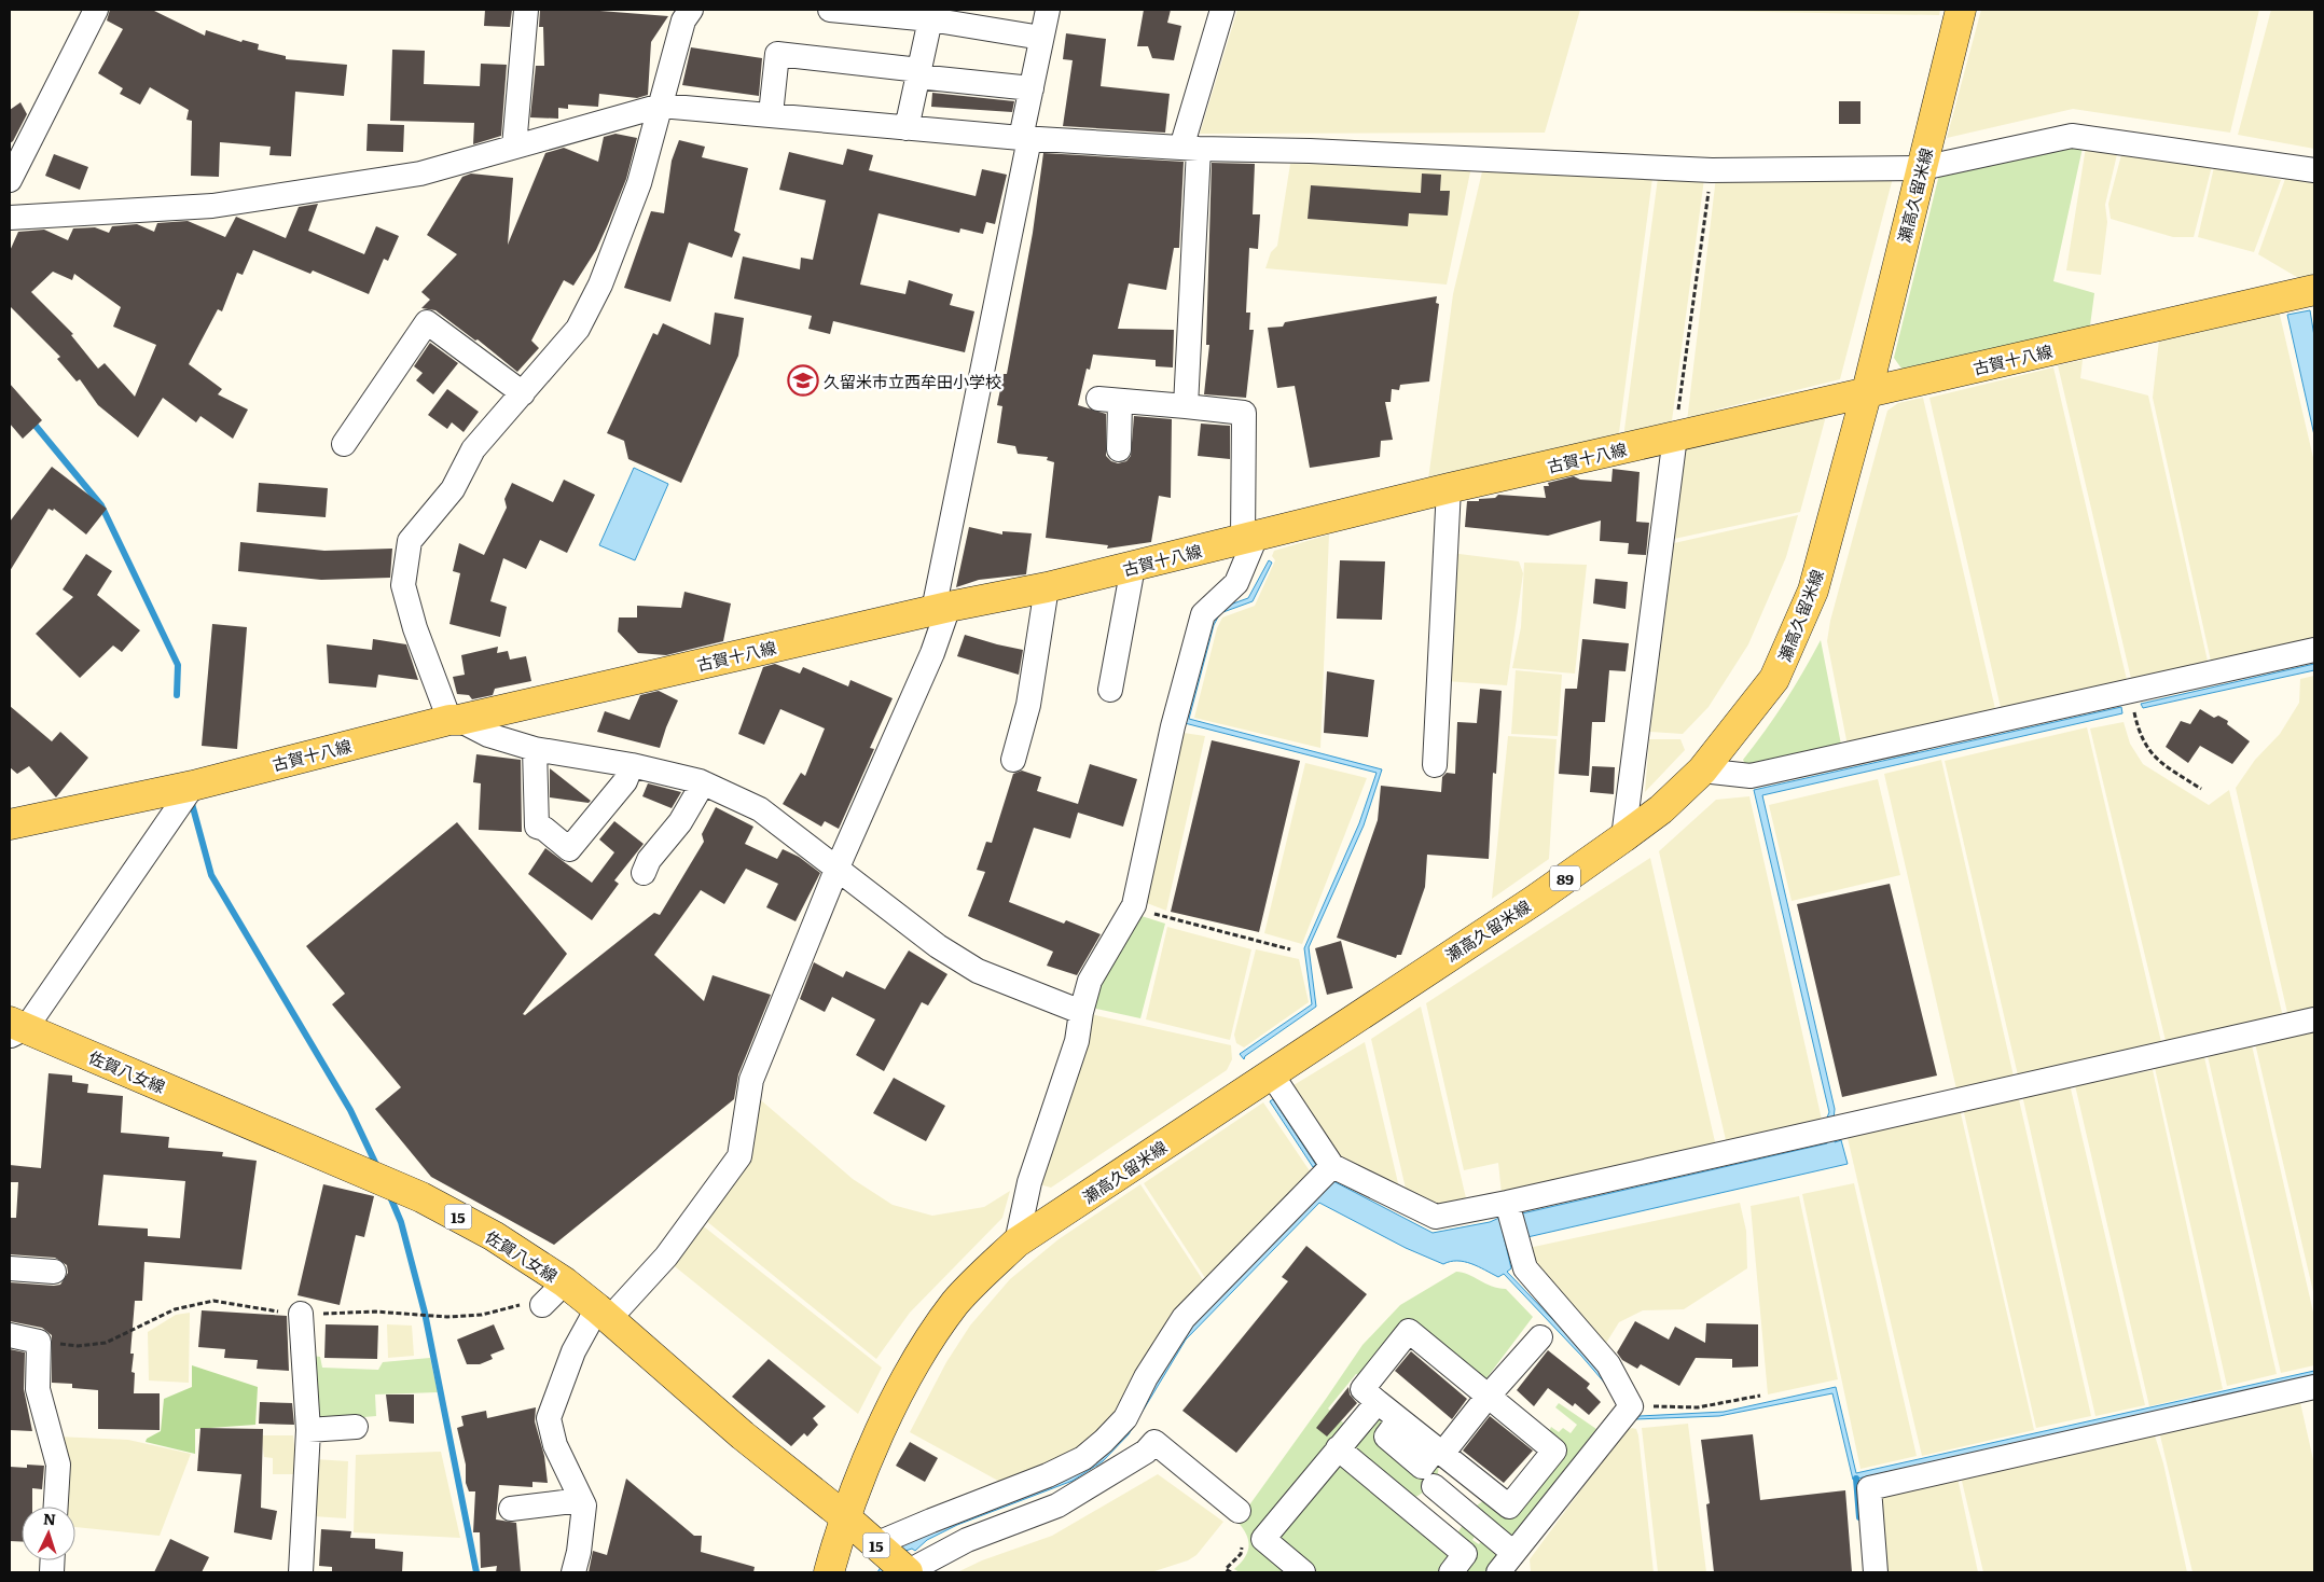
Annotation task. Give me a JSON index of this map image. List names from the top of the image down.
{
  "streets": {
    "main road": [
      "瀬高久留米線",
      "古賀十八線",
      "89",
      "佐賀八女線",
      "15"
    ]
  },
  "crossings": [
    ["瀬高久留米線", "古賀十八線"],
    ["瀬高久留米線", "佐賀八女線"]
  ],
  "places": {
    "school or university": ["久留米市立西牟田小学校"]
  },
  "north": "top"
}
